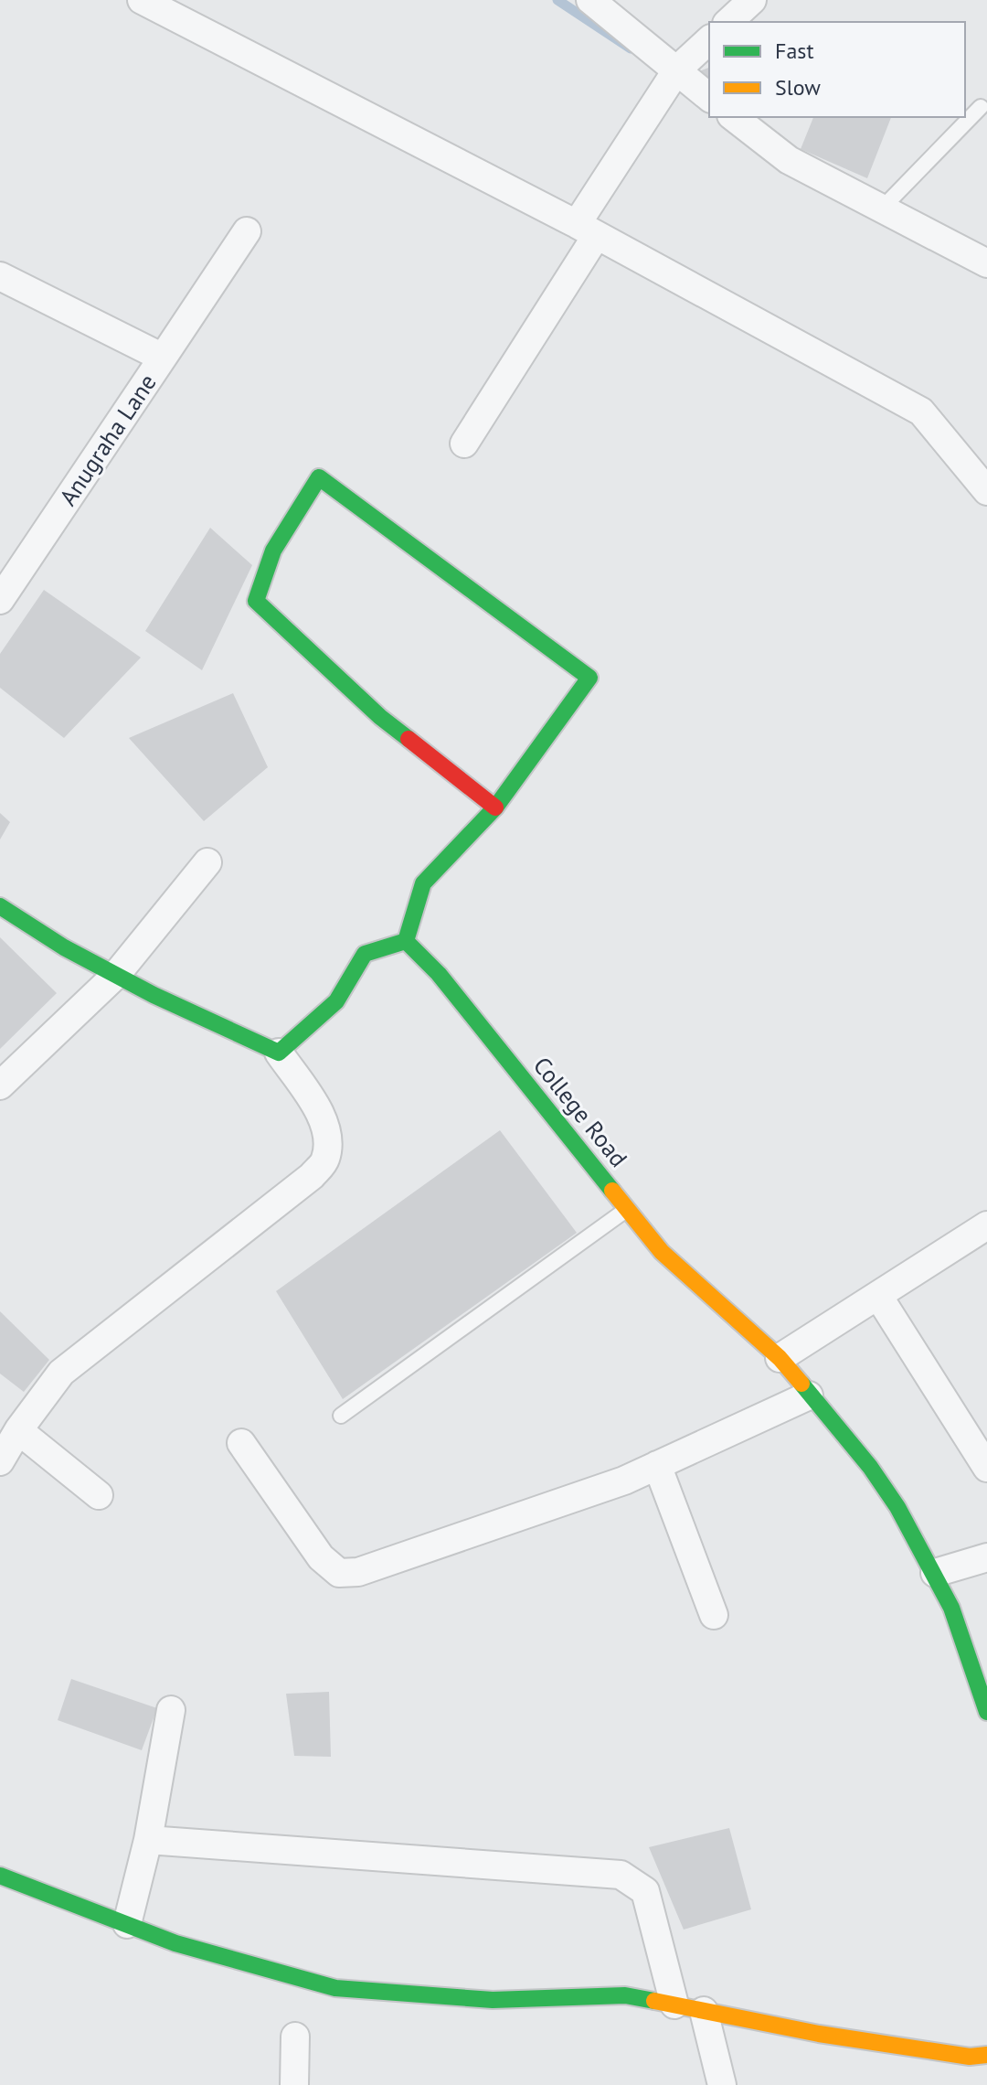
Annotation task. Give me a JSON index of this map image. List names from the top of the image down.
{
  "streets": {
    "street": ["Anugraha Lane", "College Road"]
  },
  "legend": ["Fast", "Slow"]
}
